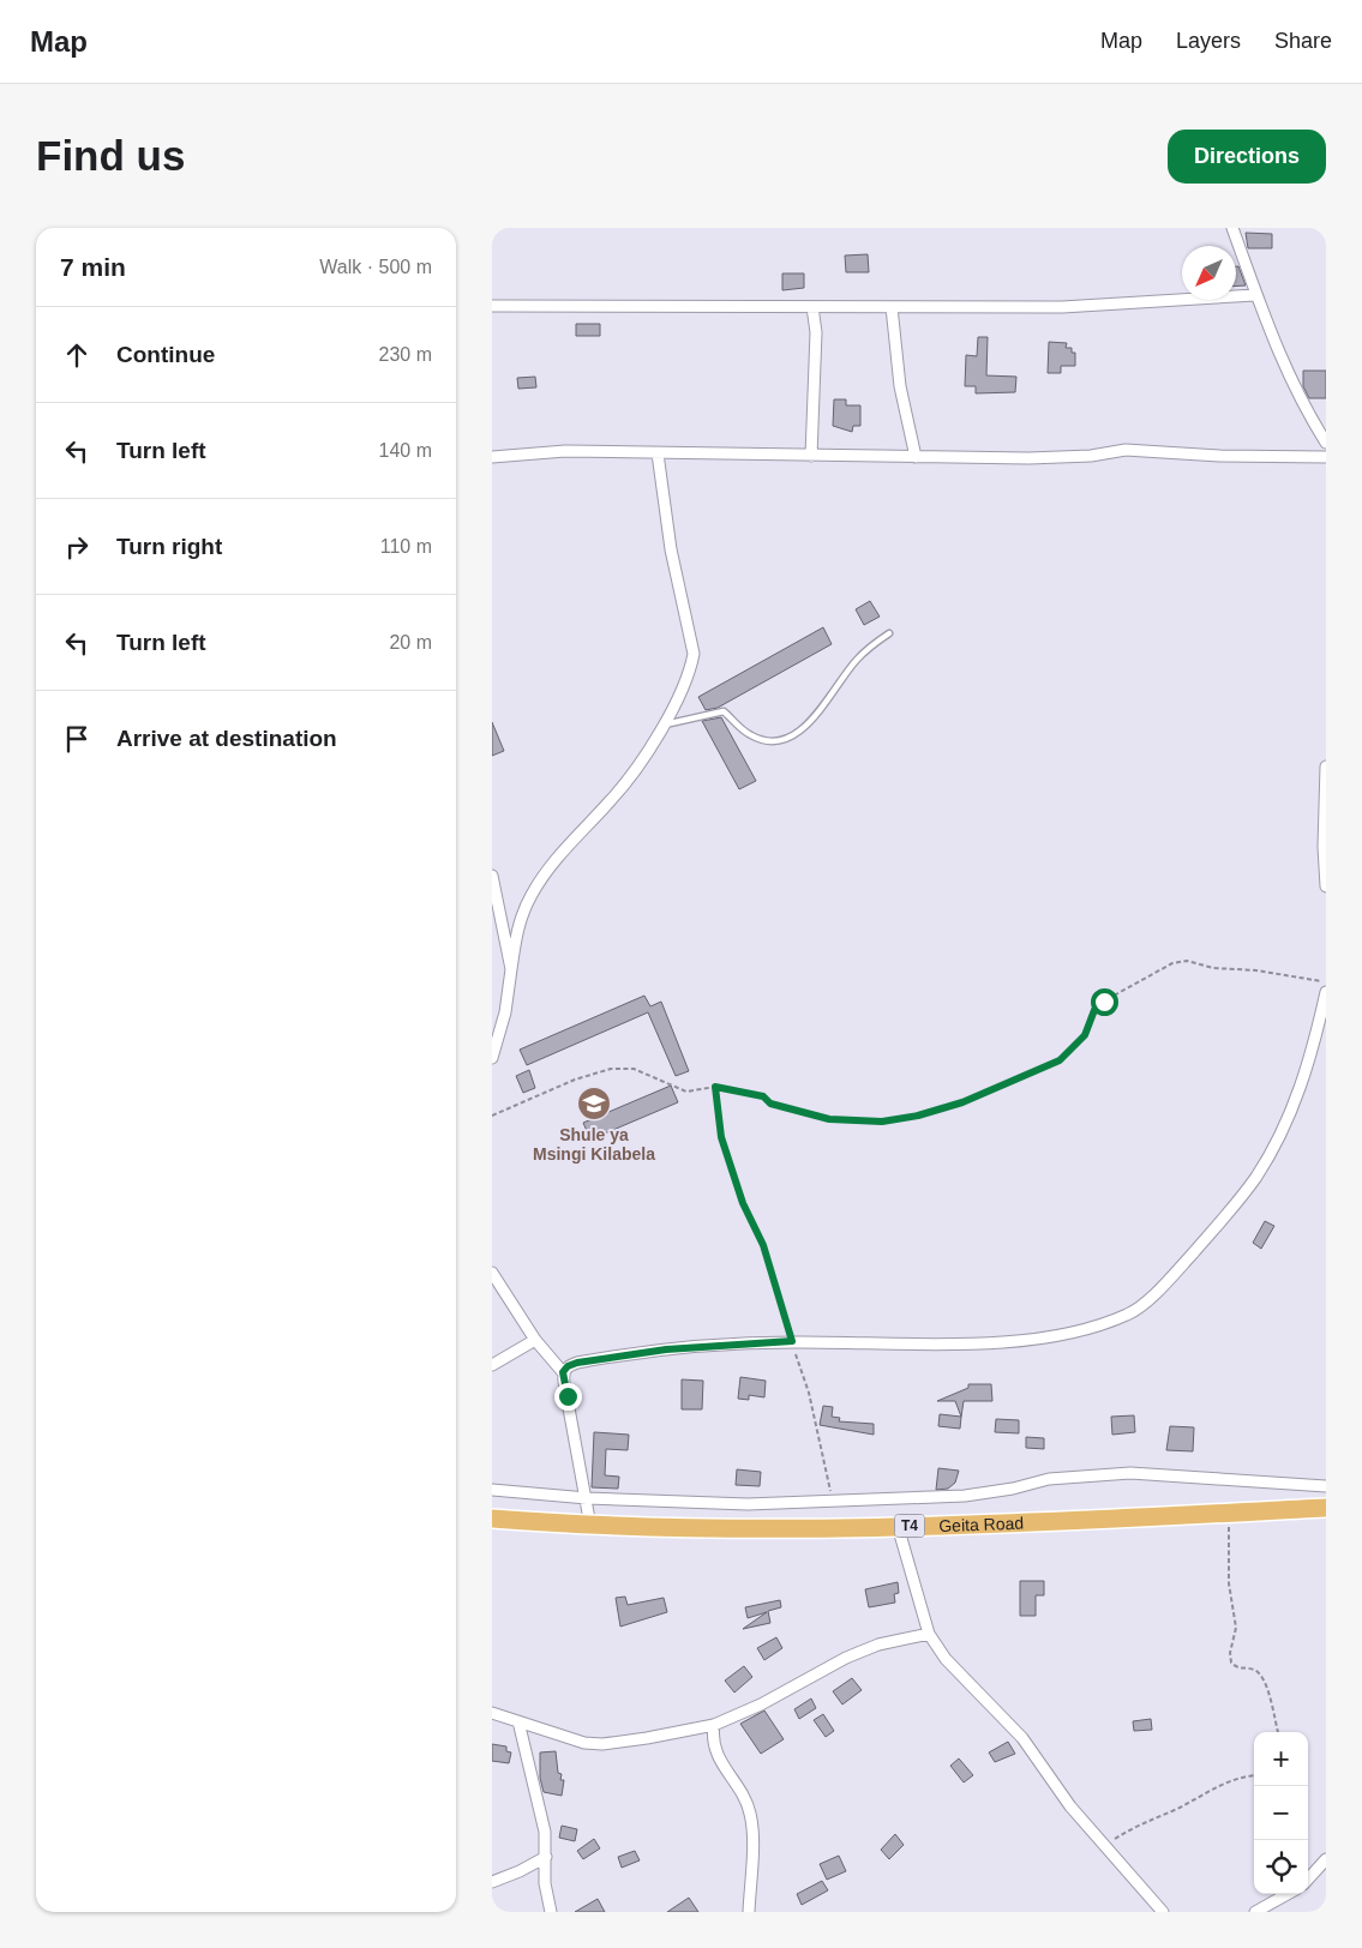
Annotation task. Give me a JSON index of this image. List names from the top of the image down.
{
  "streets": {
    "highway": ["Geita Road", "T4"]
  },
  "places": {
    "school or university": ["Shule ya Msingi Kilabela"]
  },
  "north": "bottom left",
  "page": {
    "header": "Map",
    "nav": ["Map", "Layers", "Share"],
    "buttons": "Directions",
    "title": "Find us",
    "heading": ["7 min", "Walk · 500 m"],
    "list": [
      ["Continue", "230 m"],
      ["Turn left", "140 m"],
      ["Turn right", "110 m"],
      ["Turn left", "20 m"],
      "Arrive at destination"
    ],
    "map_buttons": ["+", "−"]
  }
}
